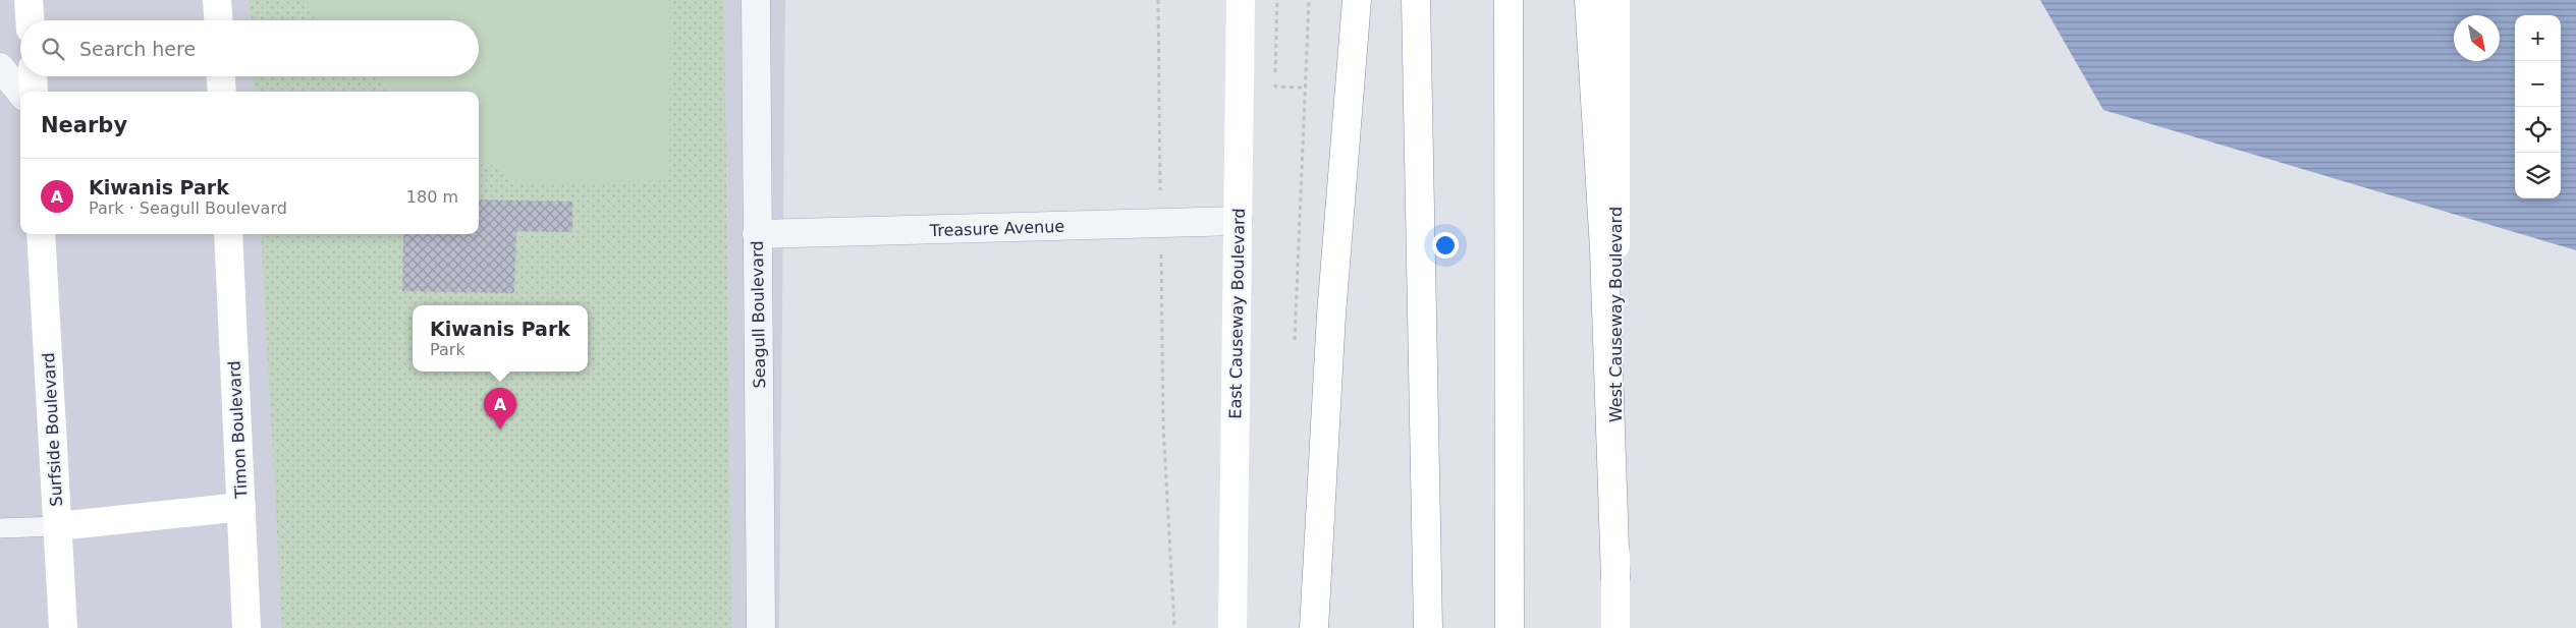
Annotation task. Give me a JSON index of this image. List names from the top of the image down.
{
  "streets": {
    "main road": [
      "East Causeway Boulevard",
      "West Causeway Boulevard",
      "Surfside Boulevard",
      "Timon Boulevard"
    ],
    "street": ["Treasure Avenue", "Seagull Boulevard"]
  },
  "crossings": [
    ["Treasure Avenue", "East Causeway Boulevard"],
    ["Treasure Avenue", "Seagull Boulevard"]
  ],
  "north": "bottom right",
  "page": {
    "map_buttons": ["+", "−"],
    "search": "Search here",
    "heading": "Nearby",
    "list": [
      {
        "mark": "A",
        "name": "Kiwanis Park",
        "note": "Park · Seagull Boulevard",
        "value": "180 m"
      }
    ],
    "popup": ["Kiwanis Park", "Park"],
    "pins": "A"
  }
}
